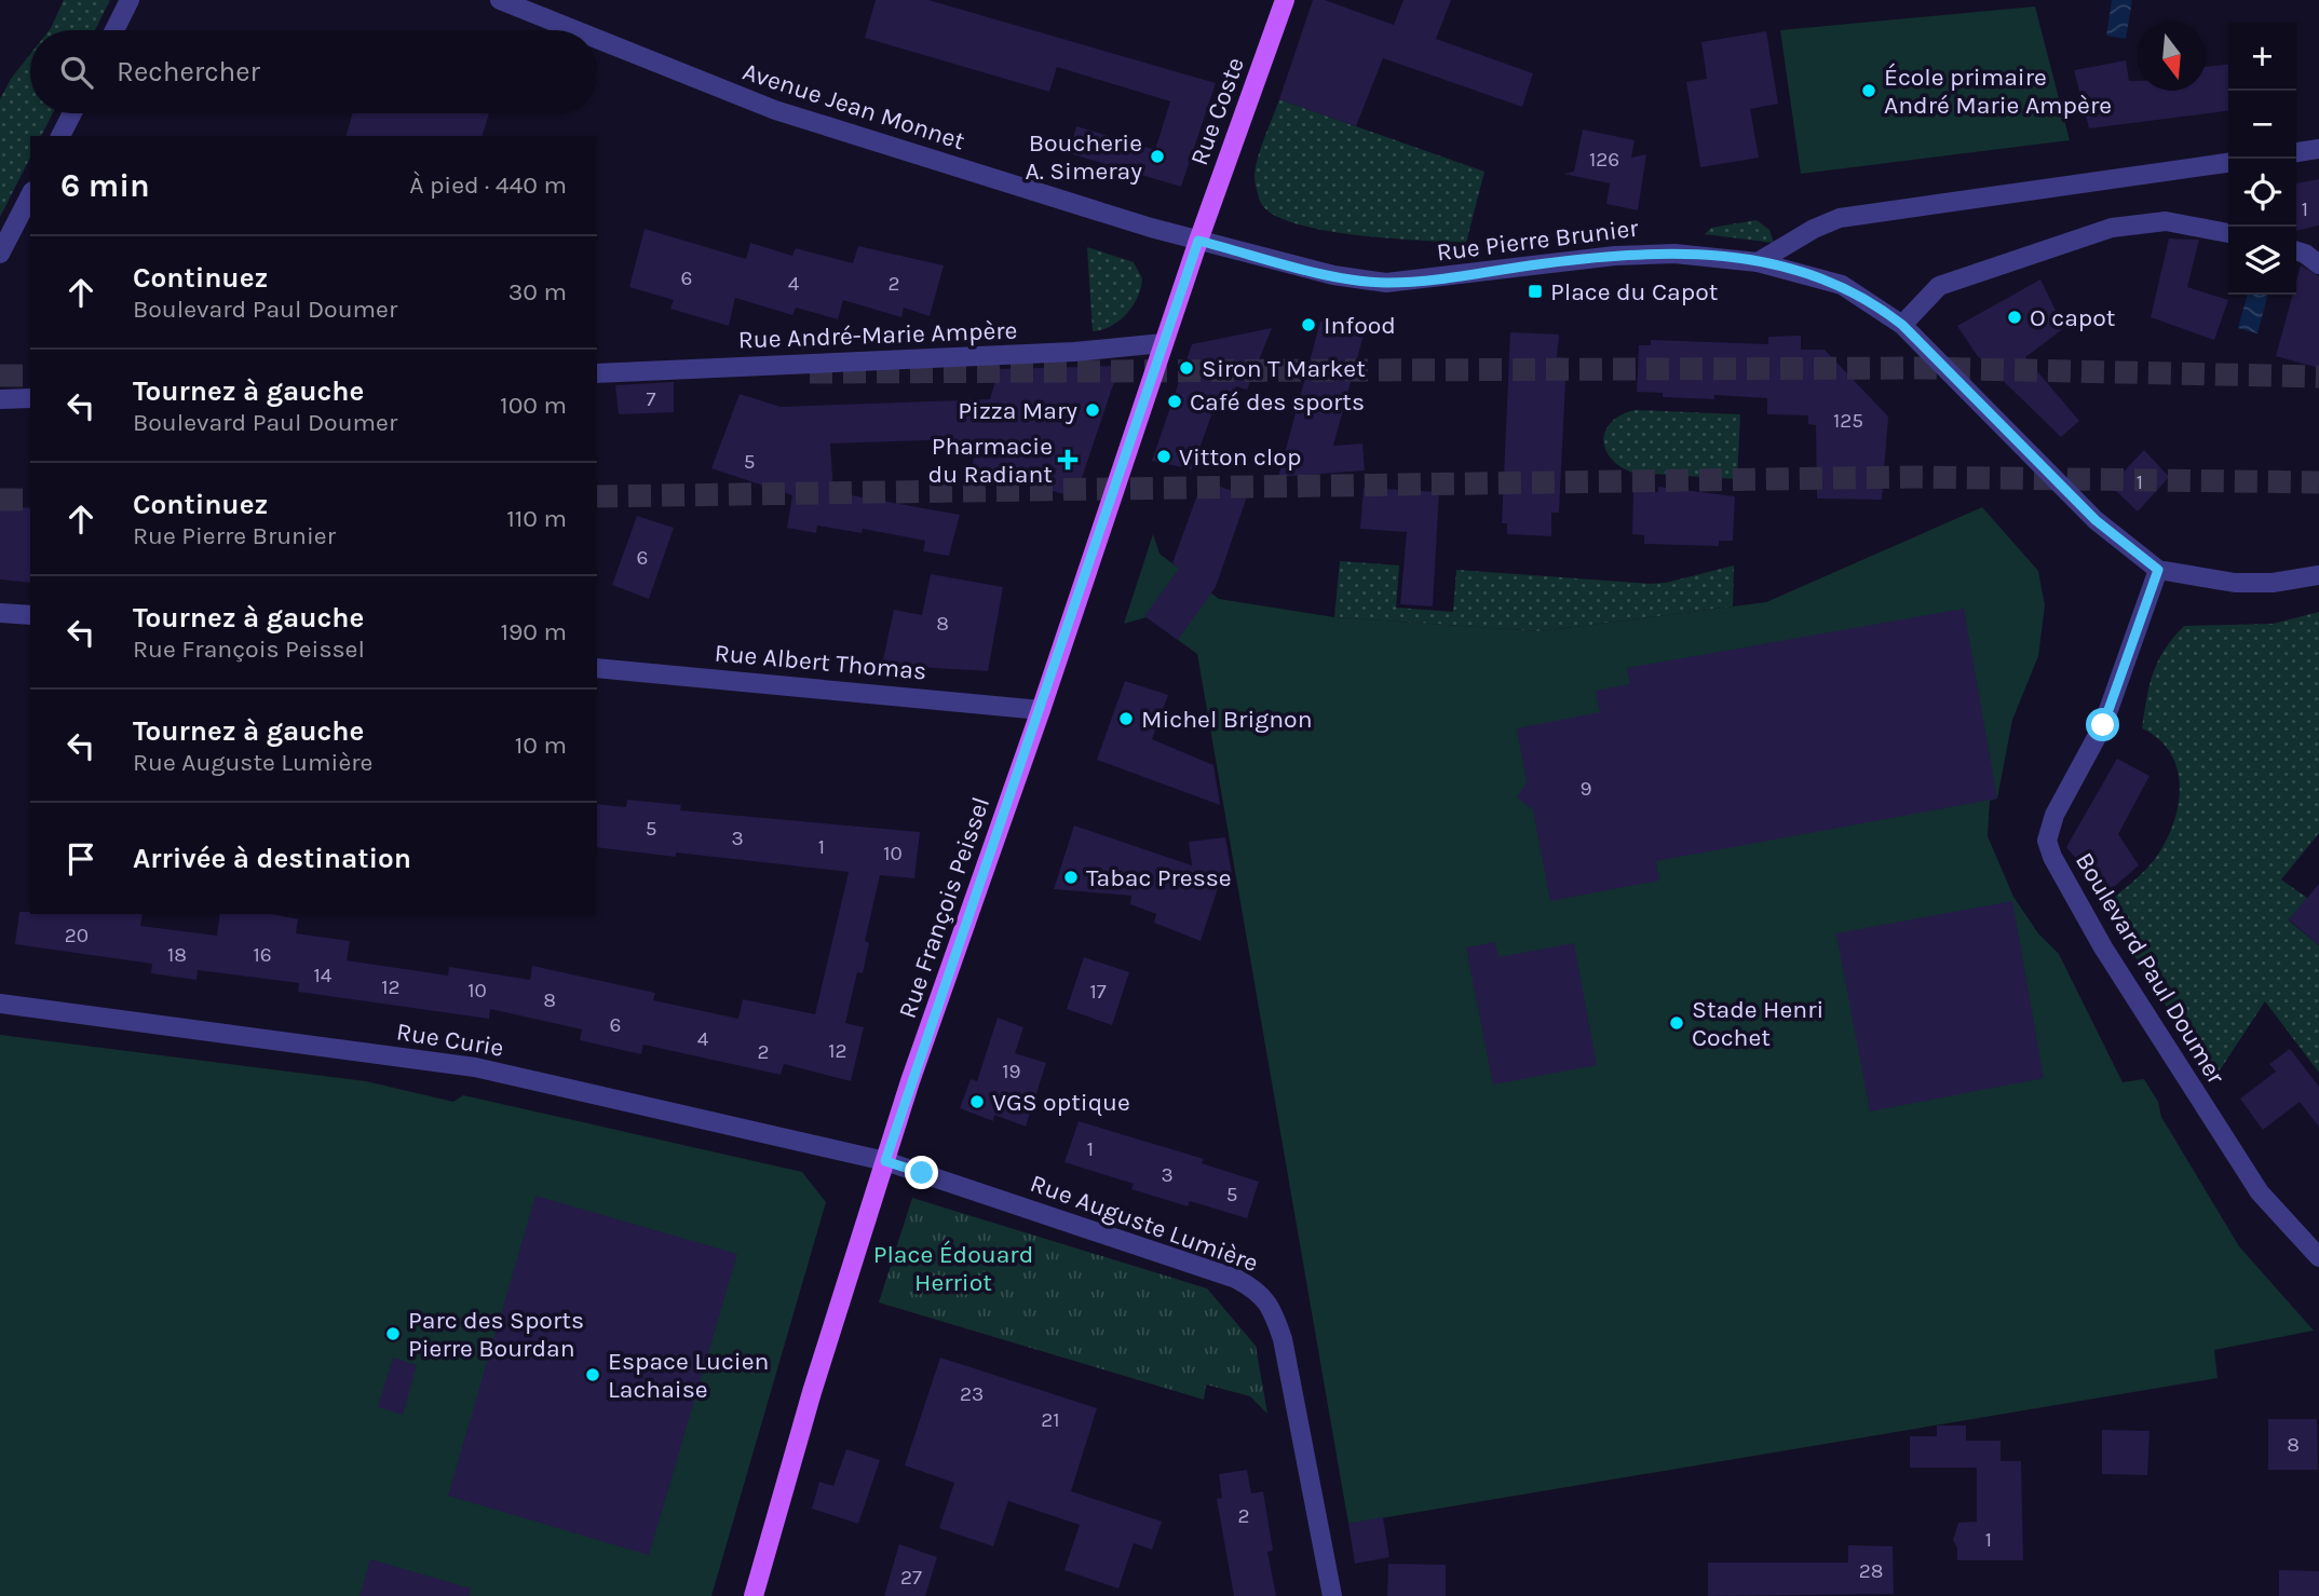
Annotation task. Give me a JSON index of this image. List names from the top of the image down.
{
  "streets": {
    "main road": ["Rue Coste", "Rue François Peissel"],
    "street": [
      "Avenue Jean Monnet",
      "Rue Pierre Brunier",
      "Rue André-Marie Ampère",
      "Rue Albert Thomas",
      "Boulevard Paul Doumer",
      "Rue Curie",
      "Rue Auguste Lumière"
    ]
  },
  "crossings": [
    ["Avenue Jean Monnet", "Rue Coste"],
    ["Avenue Jean Monnet", "Rue Pierre Brunier"],
    ["Avenue Jean Monnet", "Rue François Peissel"],
    ["Rue Coste", "Rue Pierre Brunier"],
    ["Rue Coste", "Rue François Peissel"],
    ["Rue Pierre Brunier", "Rue François Peissel"],
    ["Rue André-Marie Ampère", "Rue François Peissel"],
    ["Rue Albert Thomas", "Rue François Peissel"],
    ["Rue François Peissel", "Rue Curie"],
    ["Rue François Peissel", "Rue Auguste Lumière"],
    ["Rue Curie", "Rue Auguste Lumière"]
  ],
  "parks": ["Place Édouard Herriot"],
  "places": {
    "other": [
      "École primaire André Marie Ampère",
      "Boucherie A. Simeray",
      "O capot",
      "Infood",
      "Siron T Market",
      "Café des sports",
      "Pizza Mary",
      "Vitton clop",
      "Michel Brignon",
      "Tabac Presse",
      "Stade Henri Cochet",
      "VGS optique",
      "Parc des Sports Pierre Bourdan",
      "Espace Lucien Lachaise"
    ],
    "transit": ["Place du Capot"],
    "health": ["Pharmacie du Radiant"]
  },
  "house_numbers": [
    "126",
    "1",
    "6",
    "4",
    "2",
    "7",
    "125",
    "5",
    "1",
    "6",
    "8",
    "9",
    "5",
    "3",
    "1",
    "10",
    "20",
    "18",
    "16",
    "14",
    "12",
    "10",
    "17",
    "8",
    "6",
    "4",
    "12",
    "2",
    "19",
    "1",
    "3",
    "5",
    "23",
    "21",
    "8",
    "2",
    "1",
    "28",
    "27"
  ],
  "north": "bottom",
  "page": {
    "map_buttons": ["+", "−"],
    "search": "Rechercher",
    "heading": ["6 min", "À pied · 440 m"],
    "list": [
      ["Continuez", "Boulevard Paul Doumer", "30 m"],
      ["Tournez à gauche", "Boulevard Paul Doumer", "100 m"],
      ["Continuez", "Rue Pierre Brunier", "110 m"],
      ["Tournez à gauche", "Rue François Peissel", "190 m"],
      ["Tournez à gauche", "Rue Auguste Lumière", "10 m"],
      "Arrivée à destination"
    ]
  }
}
